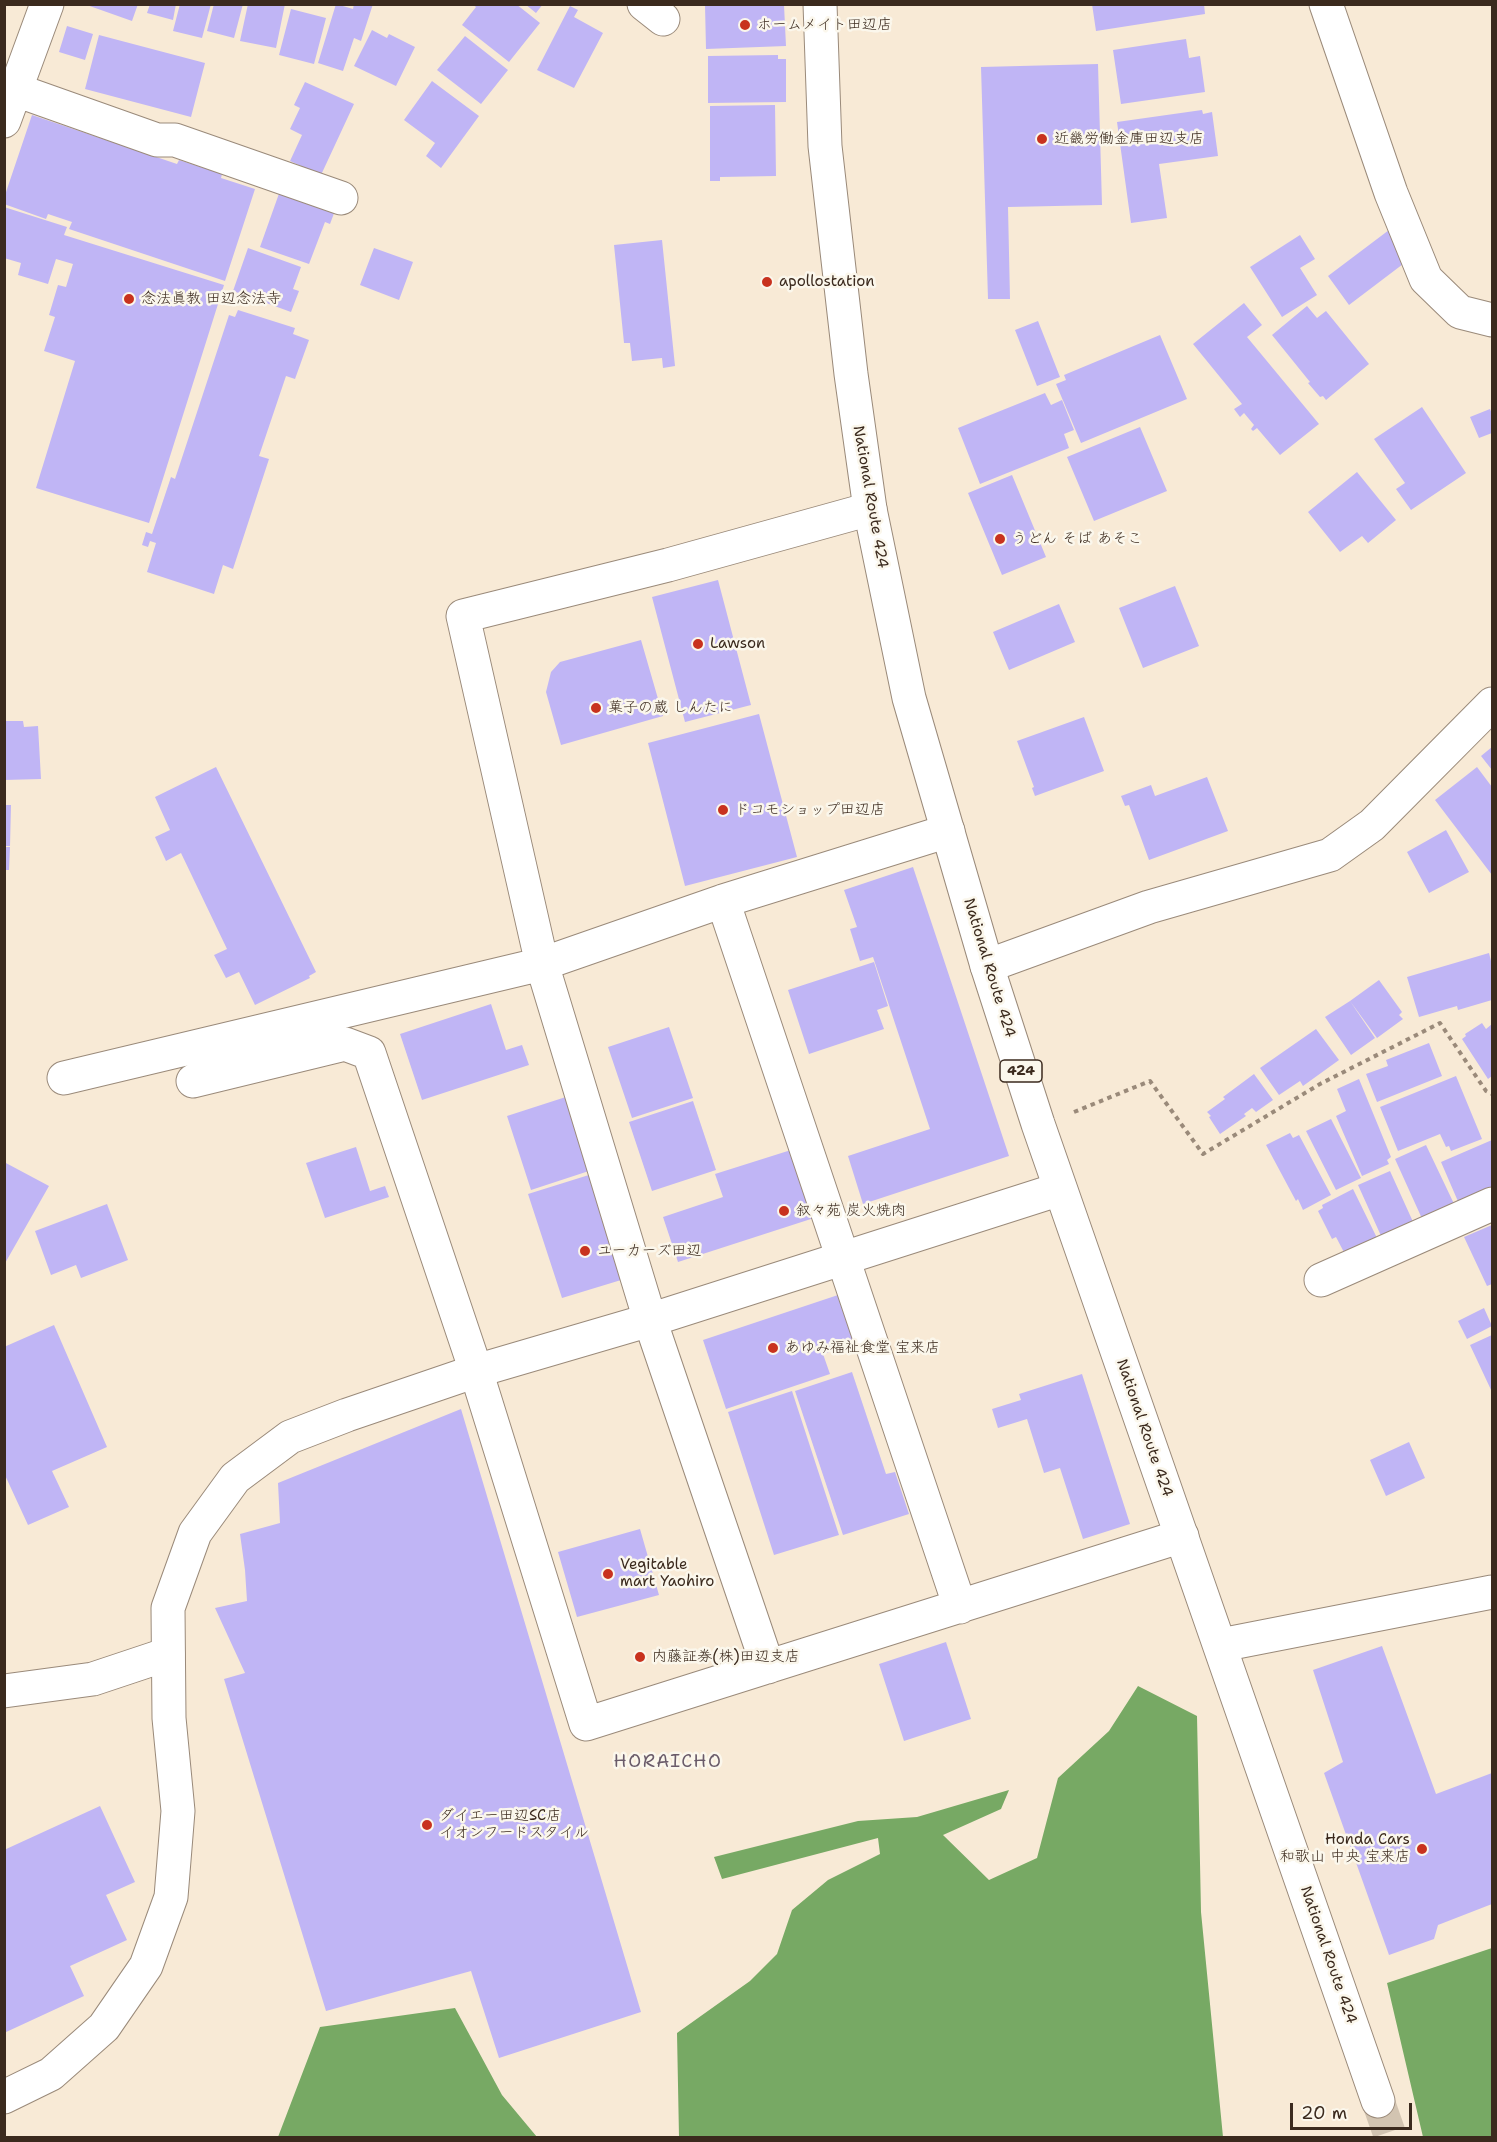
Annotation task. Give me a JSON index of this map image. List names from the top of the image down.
{
  "streets": {
    "main road": ["National Route 424", "424"]
  },
  "districts": ["HORAICHO"],
  "places": [
    "ホームメイト田辺店",
    "近畿労働金庫田辺支店",
    "apollostation",
    "念法眞教 田辺念法寺",
    "うどん そば あそこ",
    "Lawson",
    "菓子の蔵 しんたに",
    "ドコモショップ田辺店",
    "叙々苑 炭火焼肉",
    "ユーカーズ田辺",
    "あゆみ福祉食堂 宝来店",
    "Vegitable mart Yaohiro",
    "内藤証券(株)田辺支店",
    "ダイエー田辺SC店 イオンフードスタイル",
    "Honda Cars 和歌山 中央 宝来店"
  ],
  "scale_bar": "20 m"
}
